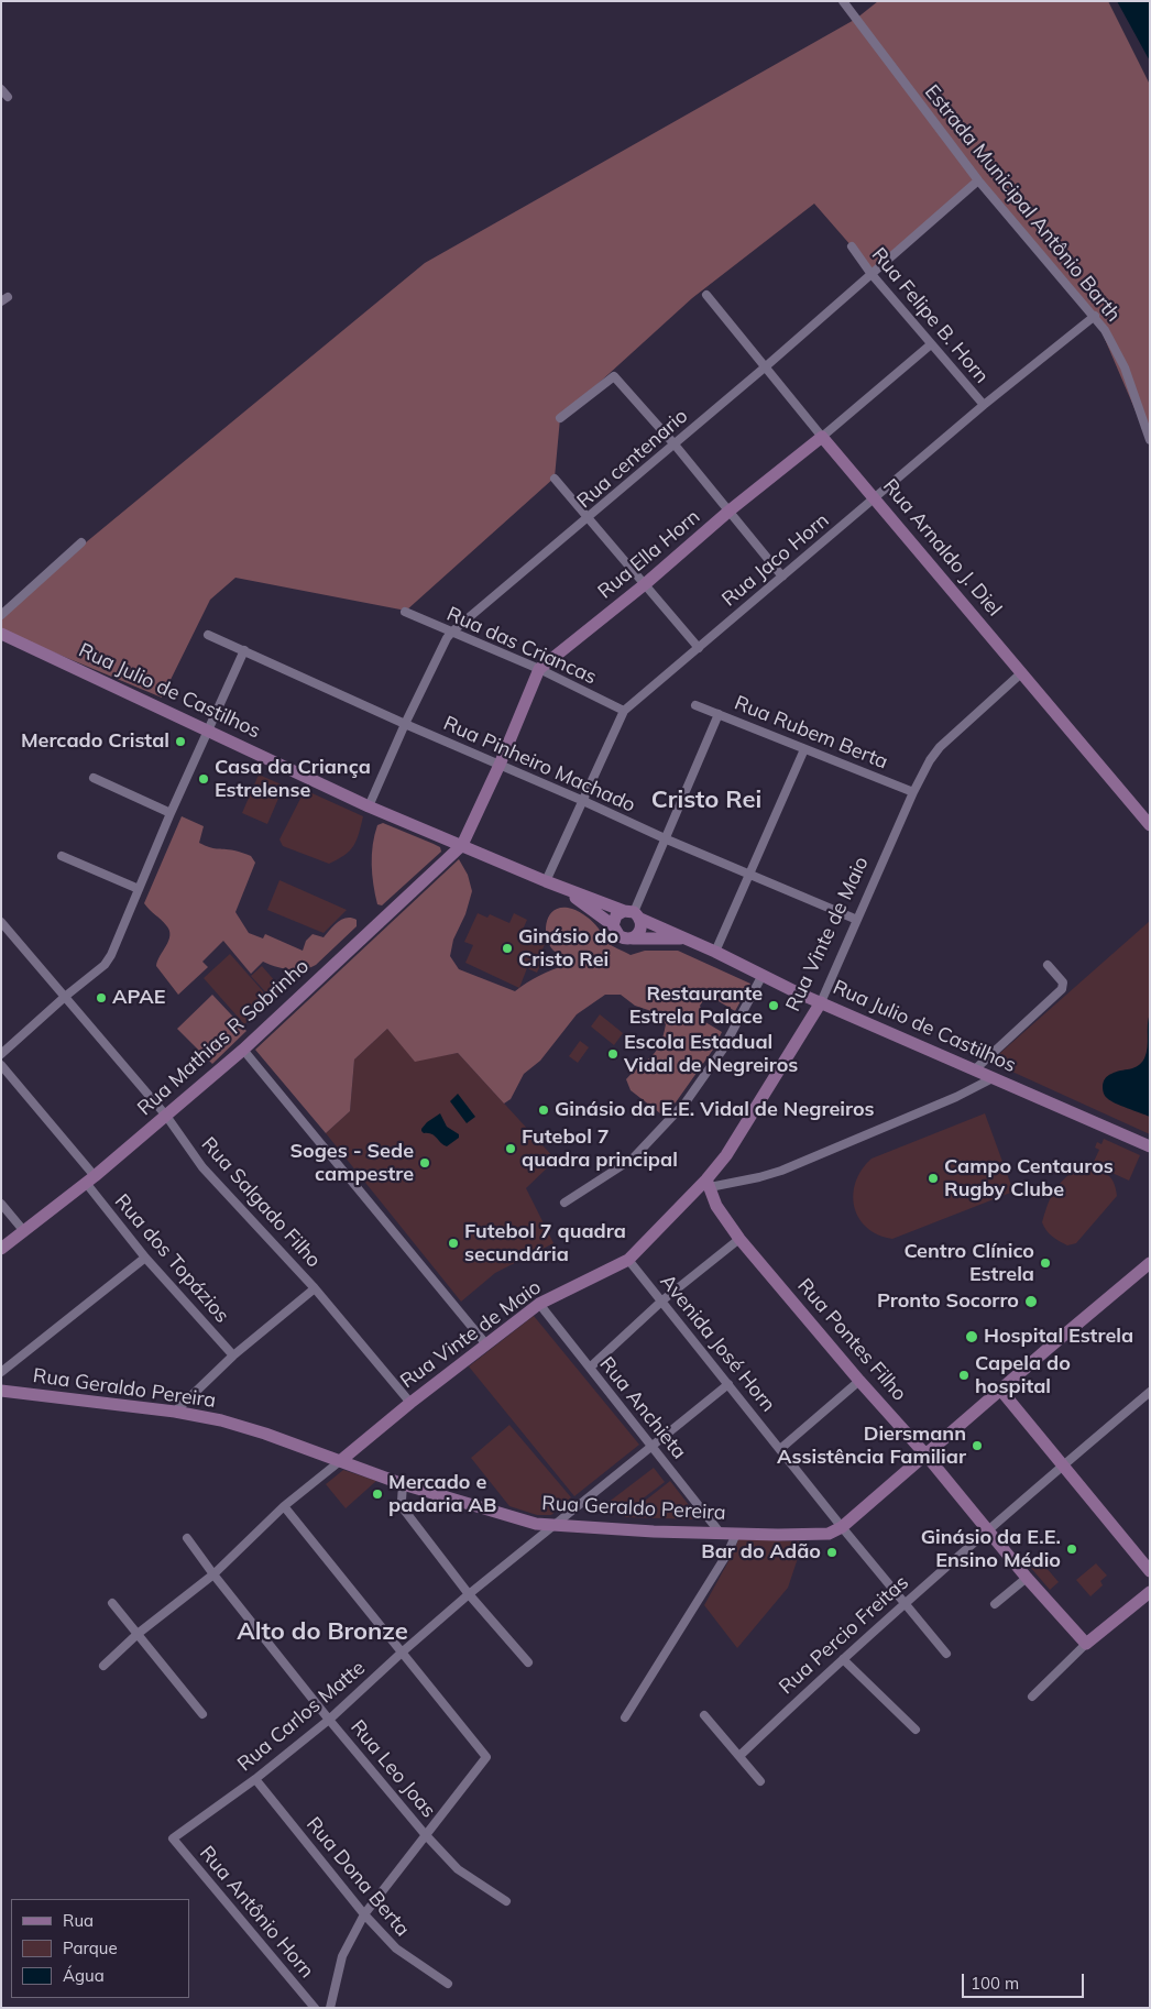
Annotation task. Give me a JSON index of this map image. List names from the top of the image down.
{
  "streets": {
    "main road": [
      "Rua Arnaldo J. Diel",
      "Rua Ella Horn",
      "Rua Julio de Castilhos",
      "Rua Vinte de Maio",
      "Rua Mathias R Sobrinho",
      "Rua Pontes Filho",
      "Rua Geraldo Pereira"
    ],
    "street": [
      "Estrada Municipal Antônio Barth",
      "Rua Felipe B. Horn",
      "Rua centenario",
      "Rua Jaco Horn",
      "Rua das Criancas",
      "Rua Rubem Berta",
      "Rua Pinheiro Machado",
      "Rua Salgado Filho",
      "Rua dos Topázios",
      "Avenida José Horn",
      "Rua Anchieta",
      "Rua Percio Freitas",
      "Rua Carlos Matte",
      "Rua Leo Joas",
      "Rua Dona Berta",
      "Rua Antônio Horn"
    ]
  },
  "crossings": [
    ["Estrada Municipal Antônio Barth", "Rua centenario"],
    ["Estrada Municipal Antônio Barth", "Rua Jaco Horn"],
    ["Rua Felipe B. Horn", "Rua centenario"],
    ["Rua Felipe B. Horn", "Rua Ella Horn"],
    ["Rua Felipe B. Horn", "Rua Jaco Horn"],
    ["Rua centenario", "Rua Arnaldo J. Diel"],
    ["Rua centenario", "Rua das Criancas"],
    ["Rua centenario", "Rua Julio de Castilhos"],
    ["Rua centenario", "Rua Pinheiro Machado"],
    ["Rua Arnaldo J. Diel", "Rua Ella Horn"],
    ["Rua Arnaldo J. Diel", "Rua Jaco Horn"],
    ["Rua Arnaldo J. Diel", "Rua Vinte de Maio"],
    ["Rua Ella Horn", "Rua das Criancas"],
    ["Rua Ella Horn", "Rua Julio de Castilhos"],
    ["Rua Ella Horn", "Rua Pinheiro Machado"],
    ["Rua Ella Horn", "Rua Mathias R Sobrinho"],
    ["Rua Jaco Horn", "Rua das Criancas"],
    ["Rua Jaco Horn", "Rua Julio de Castilhos"],
    ["Rua Jaco Horn", "Rua Pinheiro Machado"],
    ["Rua Julio de Castilhos", "Rua Vinte de Maio"],
    ["Rua Julio de Castilhos", "Rua Mathias R Sobrinho"],
    ["Rua Rubem Berta", "Rua Vinte de Maio"],
    ["Rua Pinheiro Machado", "Rua Vinte de Maio"],
    ["Rua Vinte de Maio", "Rua Salgado Filho"],
    ["Rua Vinte de Maio", "Rua Pontes Filho"],
    ["Rua Vinte de Maio", "Avenida José Horn"],
    ["Rua Vinte de Maio", "Rua Geraldo Pereira"],
    ["Rua Vinte de Maio", "Rua Anchieta"],
    ["Rua Vinte de Maio", "Rua Leo Joas"],
    ["Rua Mathias R Sobrinho", "Rua Salgado Filho"],
    ["Rua Mathias R Sobrinho", "Rua dos Topázios"],
    ["Rua Pontes Filho", "Rua Geraldo Pereira"],
    ["Rua Pontes Filho", "Rua Percio Freitas"],
    ["Avenida José Horn", "Rua Geraldo Pereira"],
    ["Avenida José Horn", "Rua Percio Freitas"],
    ["Avenida José Horn", "Rua Carlos Matte"],
    ["Rua Geraldo Pereira", "Rua Anchieta"],
    ["Rua Geraldo Pereira", "Rua Carlos Matte"],
    ["Rua Anchieta", "Rua Carlos Matte"],
    ["Rua Carlos Matte", "Rua Leo Joas"],
    ["Rua Carlos Matte", "Rua Dona Berta"],
    ["Rua Carlos Matte", "Rua Antônio Horn"]
  ],
  "districts": ["Cristo Rei", "Alto do Bronze"],
  "places": [
    "Mercado Cristal",
    "Casa da Criança Estrelense",
    "Ginásio do Cristo Rei",
    "APAE",
    "Restaurante Estrela Palace",
    "Escola Estadual Vidal de Negreiros",
    "Ginásio da E.E. Vidal de Negreiros",
    "Futebol 7 quadra principal",
    "Soges - Sede campestre",
    "Campo Centauros Rugby Clube",
    "Futebol 7 quadra secundária",
    "Centro Clínico Estrela",
    "Pronto Socorro",
    "Hospital Estrela",
    "Capela do hospital",
    "Diersmann Assistência Familiar",
    "Mercado e padaria AB",
    "Ginásio da E.E. Ensino Médio",
    "Bar do Adão"
  ],
  "legend": ["Rua", "Parque", "Água"],
  "scale_bar": "100 m"
}
